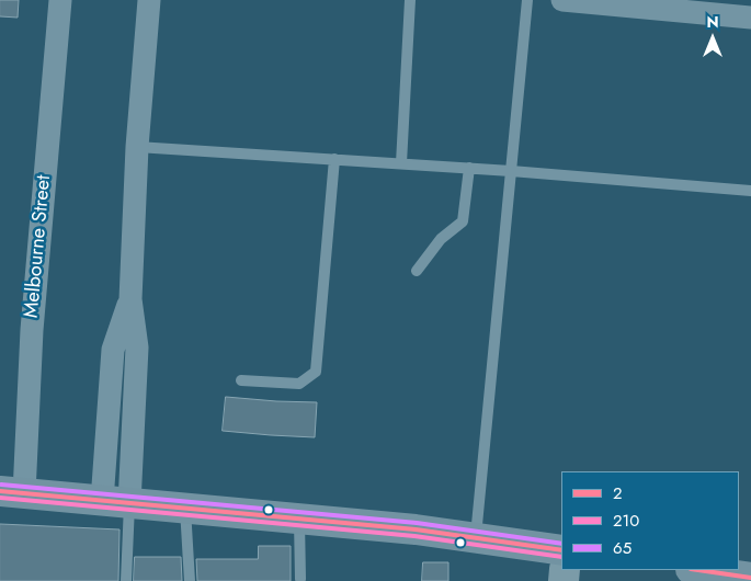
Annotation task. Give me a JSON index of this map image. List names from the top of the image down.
{
  "streets": {
    "street": ["Melbourne Street"]
  },
  "lines": ["transit line 65", "transit line 2", "transit line 210"],
  "legend": ["2", "210", "65"],
  "north": "top"
}
